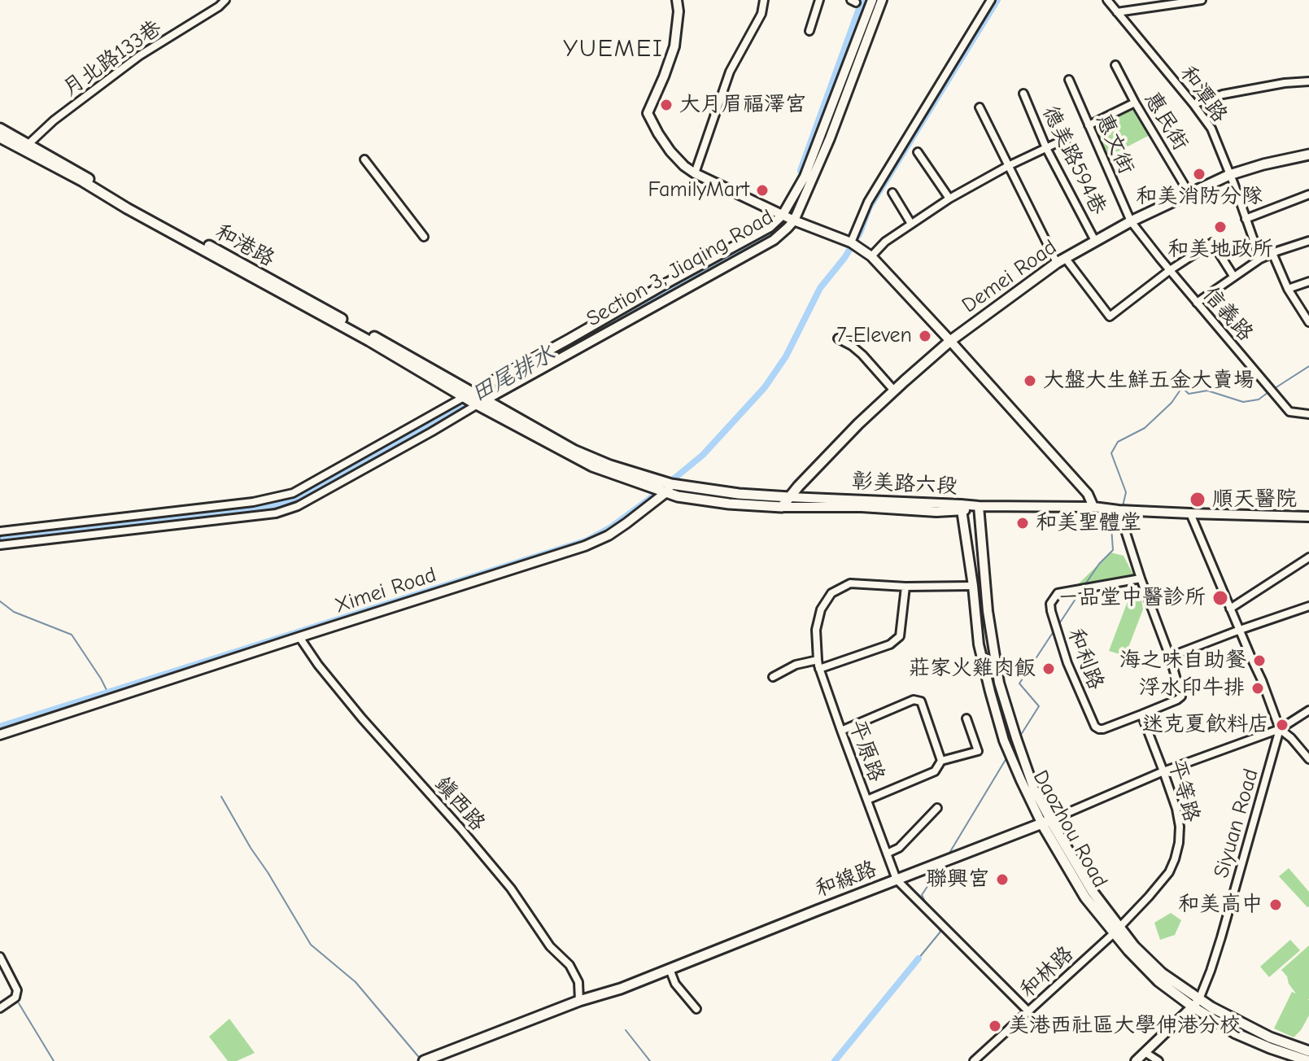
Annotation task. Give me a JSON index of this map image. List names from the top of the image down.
{
  "streets": {
    "main road": [
      "和港路",
      "Demei Road",
      "彰美路六段",
      "Daozhou Road",
      "和線路"
    ],
    "street": [
      "月北路133巷",
      "和潭路",
      "惠民街",
      "惠文街",
      "德美路594巷",
      "Section 3, Jiaqing Road",
      "信義路",
      "Ximei Road",
      "和利路",
      "平原路",
      "平等路",
      "鎮西路",
      "Siyuan Road",
      "和林路"
    ]
  },
  "crossings": [
    ["月北路133巷", "和港路"],
    ["和潭路", "Demei Road"],
    ["惠民街", "Demei Road"],
    ["惠文街", "Demei Road"],
    ["惠文街", "信義路"],
    ["德美路594巷", "Demei Road"],
    ["和港路", "Section 3, Jiaqing Road"],
    ["和港路", "彰美路六段"],
    ["和港路", "Ximei Road"],
    ["Demei Road", "信義路"],
    ["Demei Road", "彰美路六段"],
    ["彰美路六段", "Ximei Road"],
    ["彰美路六段", "Daozhou Road"],
    ["Ximei Road", "鎮西路"],
    ["和利路", "平等路"],
    ["平原路", "Daozhou Road"],
    ["平原路", "和線路"],
    ["平原路", "和林路"],
    ["平等路", "Daozhou Road"],
    ["平等路", "和線路"],
    ["平等路", "和林路"],
    ["鎮西路", "和線路"],
    ["Siyuan Road", "Daozhou Road"],
    ["Siyuan Road", "和線路"],
    ["Daozhou Road", "和線路"],
    ["Daozhou Road", "和林路"]
  ],
  "districts": ["YUEMEI"],
  "water": ["田尾排水"],
  "places": [
    "大月眉福澤宮",
    "和美消防分隊",
    "FamilyMart",
    "和美地政所",
    "7-Eleven",
    "大盤大生鮮五金大賣場",
    "順天醫院",
    "和美聖體堂",
    "ㄧ品堂中醫診所",
    "海之味自助餐",
    "莊家火雞肉飯",
    "浮水印牛排",
    "迷克夏飲料店",
    "聯興宮",
    "和美高中",
    "美港西社區大學伸港分校"
  ]
}
